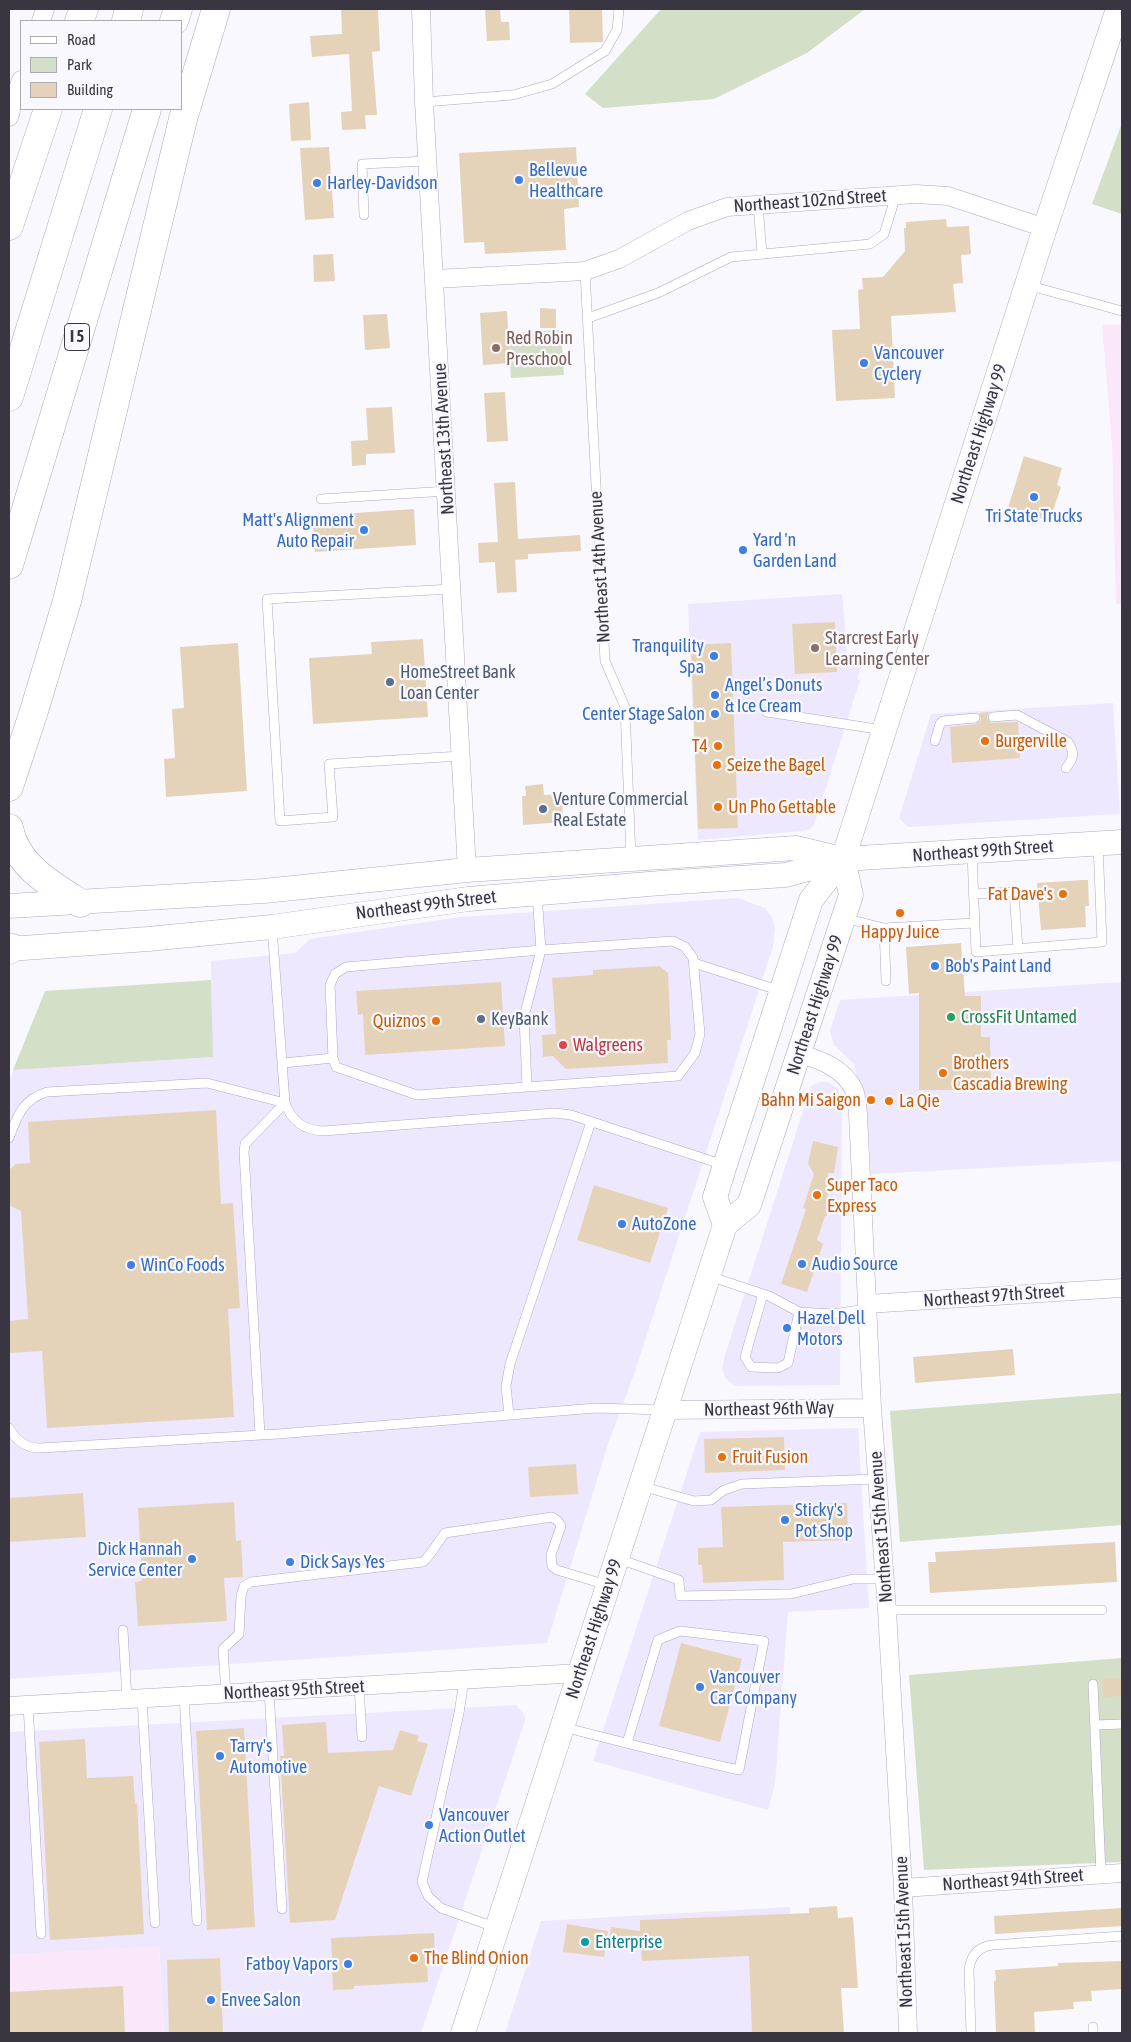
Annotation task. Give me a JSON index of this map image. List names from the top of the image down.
{
  "streets": {
    "highway": ["I 5"],
    "main road": ["Northeast Highway 99", "Northeast 99th Street"],
    "street": [
      "Northeast 102nd Street",
      "Northeast 13th Avenue",
      "Northeast 97th Street",
      "Northeast 96th Way",
      "Northeast 15th Avenue",
      "Northeast 95th Street",
      "Northeast 94th Street"
    ],
    "lane": ["Northeast 14th Avenue"]
  },
  "crossings": [
    ["Northeast 102nd Street", "Northeast Highway 99"],
    ["Northeast 102nd Street", "Northeast 13th Avenue"],
    ["Northeast 102nd Street", "Northeast 14th Avenue"],
    ["Northeast Highway 99", "Northeast 99th Street"],
    ["Northeast Highway 99", "Northeast 96th Way"],
    ["Northeast Highway 99", "Northeast 15th Avenue"],
    ["Northeast Highway 99", "Northeast 95th Street"],
    ["Northeast 13th Avenue", "Northeast 99th Street"],
    ["Northeast 14th Avenue", "Northeast 99th Street"],
    ["Northeast 97th Street", "Northeast 15th Avenue"],
    ["Northeast 96th Way", "Northeast 15th Avenue"],
    ["Northeast 15th Avenue", "Northeast 94th Street"]
  ],
  "places": [
    "Bellevue Healthcare",
    "Harley-Davidson",
    "Red Robin Preschool",
    "Vancouver Cyclery",
    "Tri State Trucks",
    "Matt's Alignment Auto Repair",
    "Yard 'n Garden Land",
    "Starcrest Early Learning Center",
    "Tranquility Spa",
    "HomeStreet Bank Loan Center",
    "Angel’s Donuts & Ice Cream",
    "Center Stage Salon",
    "Burgerville",
    "T4",
    "Seize the Bagel",
    "Un Pho Gettable",
    "Venture Commercial Real Estate",
    "Fat Dave's",
    "Happy Juice",
    "Bob's Paint Land",
    "CrossFit Untamed",
    "KeyBank",
    "Quiznos",
    "Walgreens",
    "Brothers Cascadia Brewing",
    "Bahn Mi Saigon",
    "La Qie",
    "Super Taco Express",
    "AutoZone",
    "Audio Source",
    "WinCo Foods",
    "Hazel Dell Motors",
    "Fruit Fusion",
    "Sticky's Pot Shop",
    "Dick Hannah Service Center",
    "Dick Says Yes",
    "Vancouver Car Company",
    "Tarry's Automotive",
    "Vancouver Action Outlet",
    "Enterprise",
    "The Blind Onion",
    "Fatboy Vapors",
    "Envee Salon"
  ],
  "legend": ["Road", "Park", "Building"]
}
